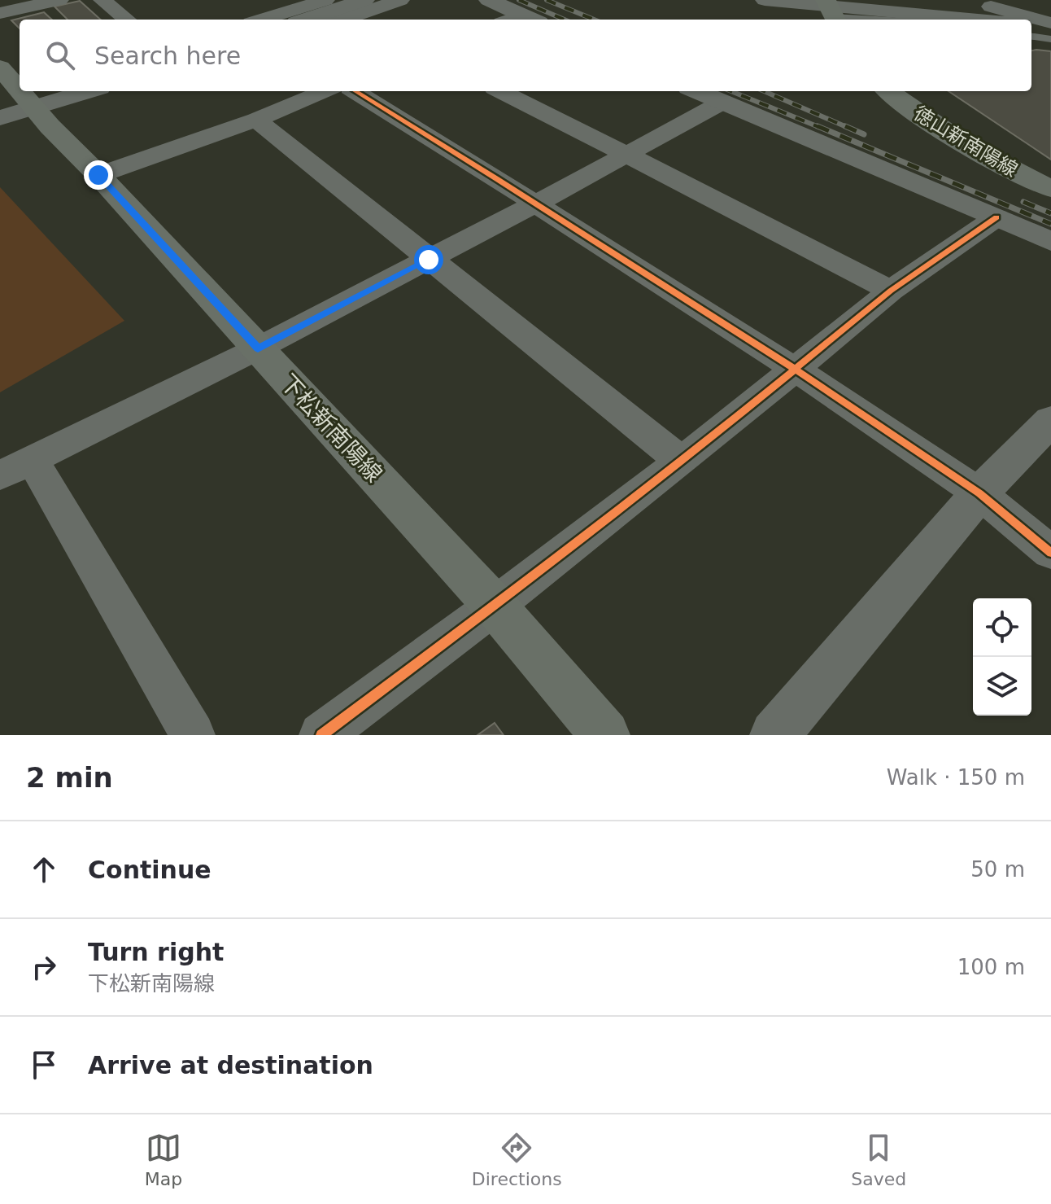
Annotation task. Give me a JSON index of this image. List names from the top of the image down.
{
  "streets": {
    "main road": ["徳山新南陽線", "下松新南陽線"]
  },
  "page": {
    "search": "Search here",
    "heading": ["2 min", "Walk · 150 m"],
    "list": [
      ["Continue", "50 m"],
      ["Turn right", "下松新南陽線", "100 m"],
      "Arrive at destination"
    ],
    "nav": ["Map", "Directions", "Saved"]
  }
}
